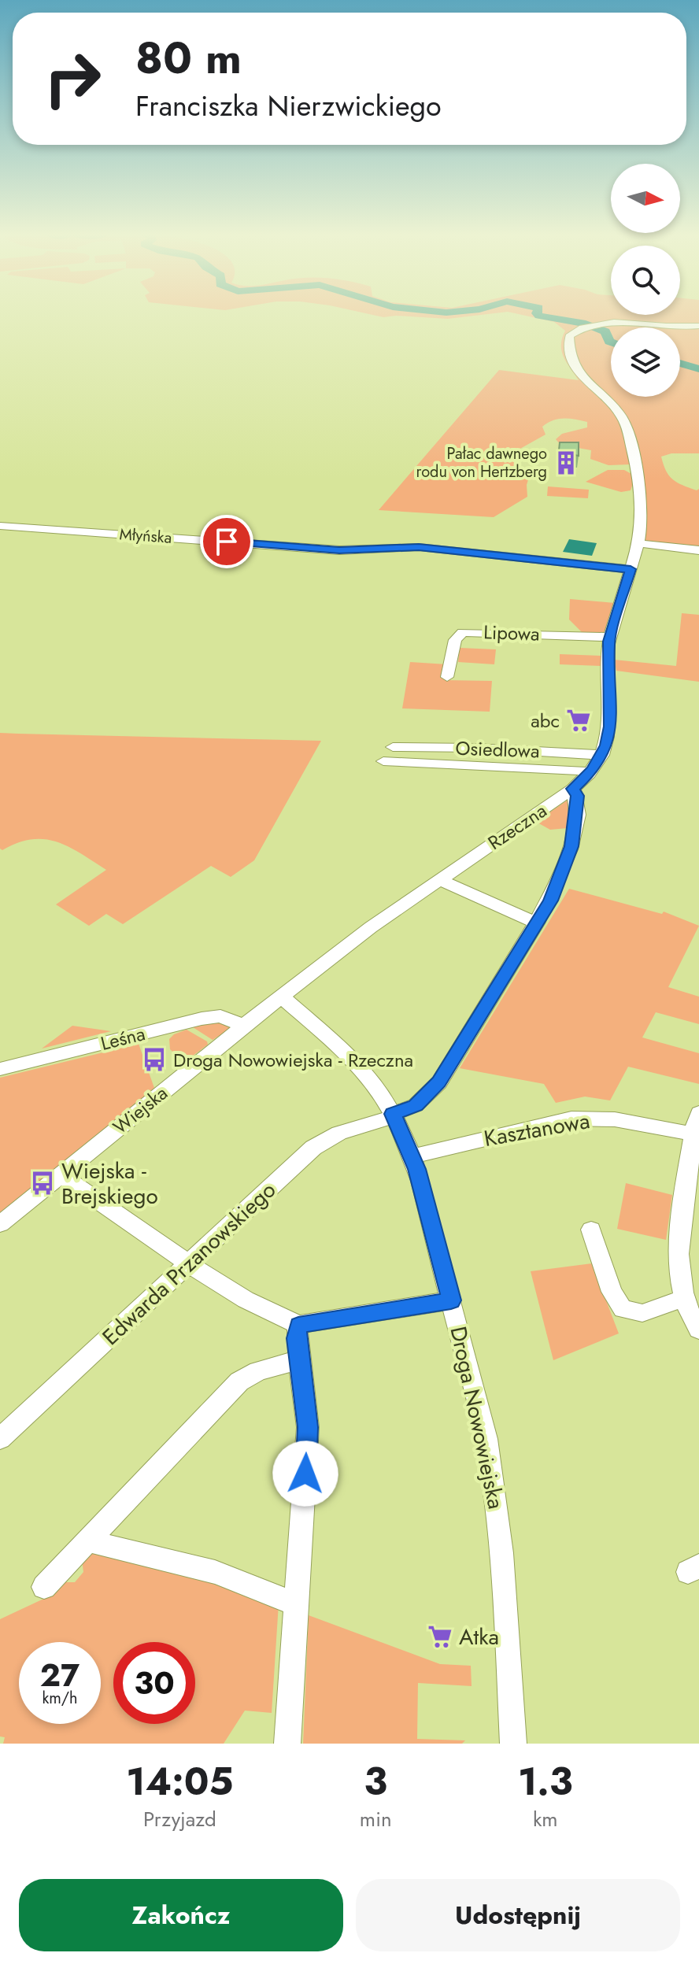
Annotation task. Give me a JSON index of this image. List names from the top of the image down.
{
  "streets": {
    "street": [
      "Młyńska",
      "Lipowa",
      "Osiedlowa",
      "Rzeczna",
      "Leśna",
      "Wiejska",
      "Kasztanowa",
      "Edwarda Przanowskiego",
      "Droga Nowowiejska"
    ]
  },
  "crossings": [
    ["Młyńska", "Rzeczna"],
    ["Lipowa", "Rzeczna"],
    ["Osiedlowa", "Rzeczna"],
    ["Rzeczna", "Wiejska"],
    ["Rzeczna", "Edwarda Przanowskiego"],
    ["Rzeczna", "Droga Nowowiejska"],
    ["Leśna", "Wiejska"],
    ["Wiejska", "Droga Nowowiejska"],
    ["Kasztanowa", "Droga Nowowiejska"],
    ["Edwarda Przanowskiego", "Droga Nowowiejska"]
  ],
  "places": {
    "building": ["Pałac dawnego rodu von Hertzberg"],
    "supermarket": ["abc", "Atka"],
    "bus stop": ["Droga Nowowiejska - Rzeczna", "Wiejska - Brejskiego"]
  },
  "north": "right",
  "page": {
    "turn": ["80 m", "Franciszka Nierzwickiego"],
    "speed": "27 km/h",
    "limit": "30",
    "eta": [
      "14:05",
      "Przyjazd",
      "3",
      "min",
      "1.3",
      "km"
    ],
    "buttons": ["Zakończ", "Udostępnij"]
  }
}
